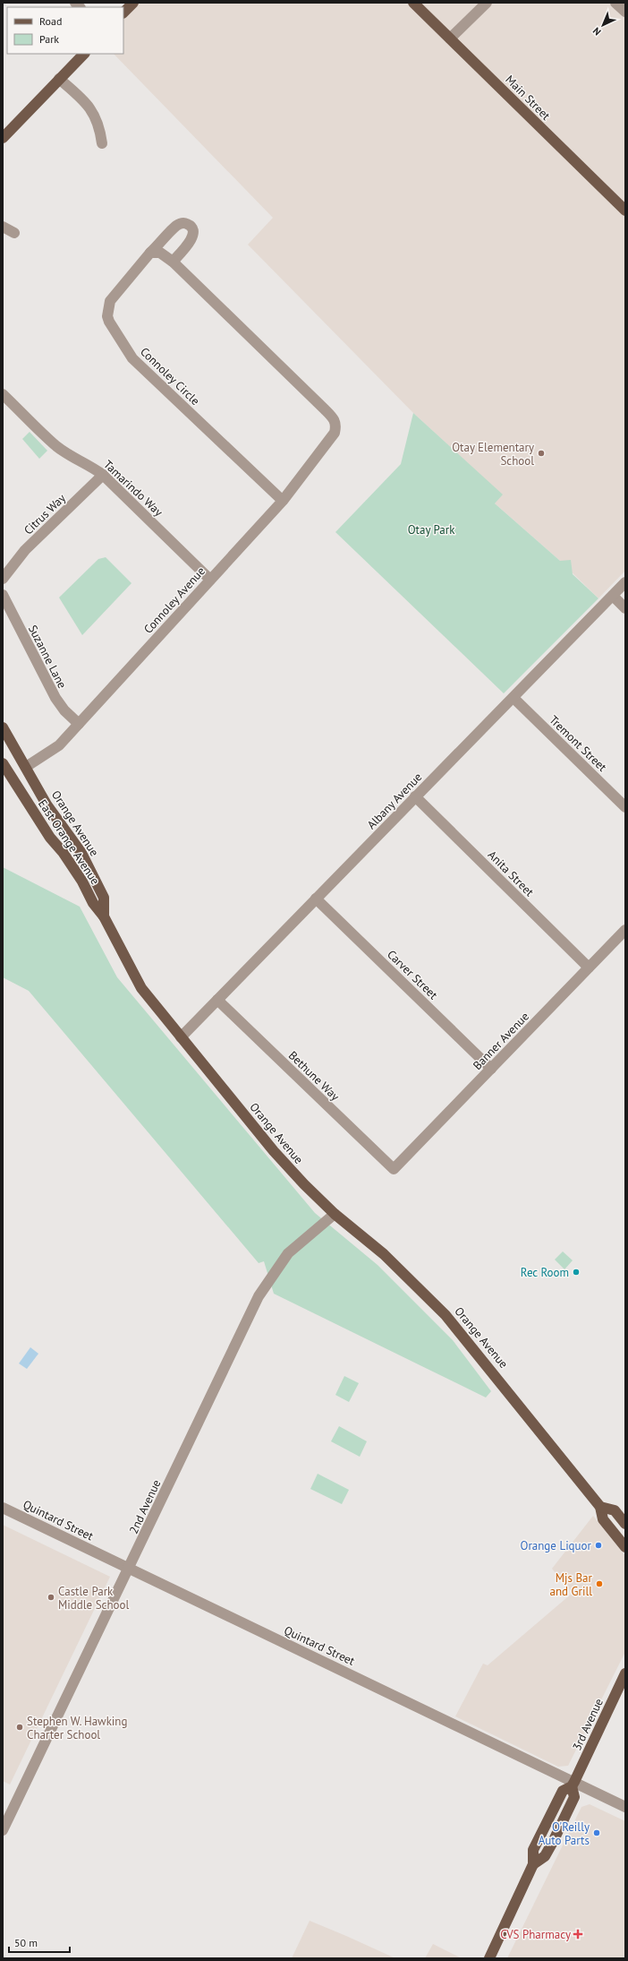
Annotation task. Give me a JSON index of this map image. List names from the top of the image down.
{
  "streets": {
    "main road": [
      "Main Street",
      "Orange Avenue",
      "East Orange Avenue",
      "3rd Avenue"
    ],
    "street": [
      "Connoley Circle",
      "Tamarindo Way",
      "Citrus Way",
      "Connoley Avenue",
      "Suzanne Lane",
      "Tremont Street",
      "Albany Avenue",
      "Anita Street",
      "Carver Street",
      "Banner Avenue",
      "Bethune Way",
      "2nd Avenue",
      "Quintard Street"
    ]
  },
  "crossings": [
    ["Connoley Circle", "Connoley Avenue"],
    ["Tamarindo Way", "Citrus Way"],
    ["Tamarindo Way", "Connoley Avenue"],
    ["Connoley Avenue", "Suzanne Lane"],
    ["Connoley Avenue", "Orange Avenue"],
    ["Tremont Street", "Albany Avenue"],
    ["Albany Avenue", "Orange Avenue"],
    ["Albany Avenue", "Anita Street"],
    ["Albany Avenue", "Carver Street"],
    ["Albany Avenue", "Bethune Way"],
    ["Orange Avenue", "East Orange Avenue"],
    ["Orange Avenue", "2nd Avenue"],
    ["Anita Street", "Banner Avenue"],
    ["Carver Street", "Banner Avenue"],
    ["Banner Avenue", "Bethune Way"],
    ["2nd Avenue", "Quintard Street"],
    ["Quintard Street", "3rd Avenue"]
  ],
  "parks": ["Otay Park"],
  "places": {
    "other": [
      "Otay Elementary School",
      "Rec Room",
      "Orange Liquor",
      "Mjs Bar and Grill",
      "Castle Park Middle School",
      "Stephen W. Hawking Charter School",
      "O'Reilly Auto Parts"
    ],
    "health": ["CVS Pharmacy"]
  },
  "legend": ["Road", "Park"],
  "scale_bar": "50 m",
  "north": "bottom left"
}
